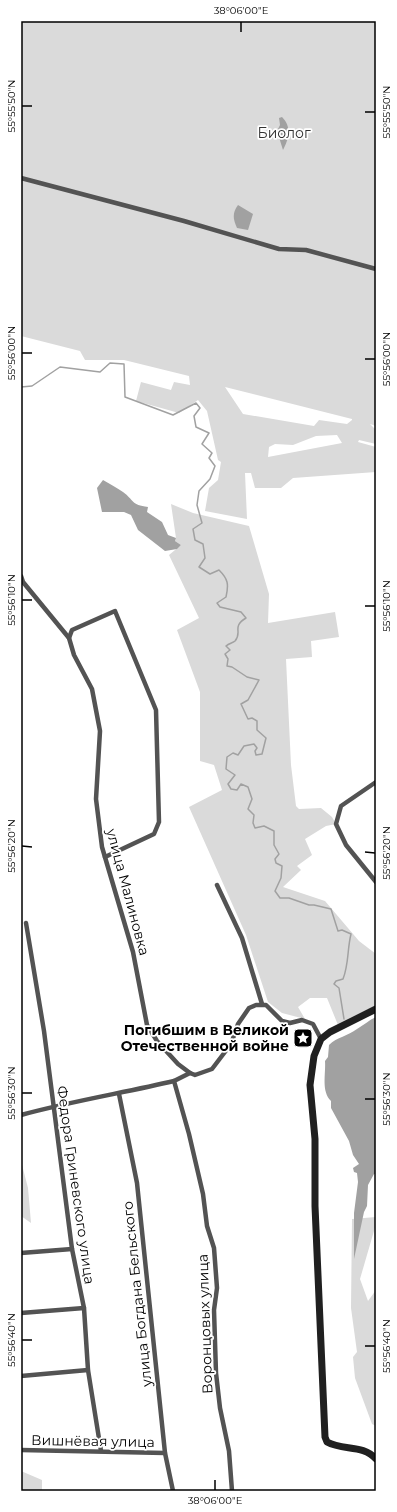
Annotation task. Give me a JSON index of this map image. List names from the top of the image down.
{
  "streets": {
    "street": [
      "улица Малиновка",
      "Федора Гриневского улица",
      "улица Богдана Бельского",
      "Воронцовых улица",
      "Вишнёвая улица"
    ]
  },
  "crossings": [
    ["Федора Гриневского улица", "Вишнёвая улица"],
    ["улица Богдана Бельского", "Вишнёвая улица"]
  ],
  "parks": ["Биолог"],
  "places": {
    "place": ["Погибшим в Великой Отечественной войне"]
  },
  "coordinates": [
    "38°06'00\"E",
    "55°55'50\"N",
    "55°56'00\"N",
    "55°56'10\"N",
    "55°56'20\"N",
    "55°56'30\"N",
    "55°56'40\"N"
  ]
}
